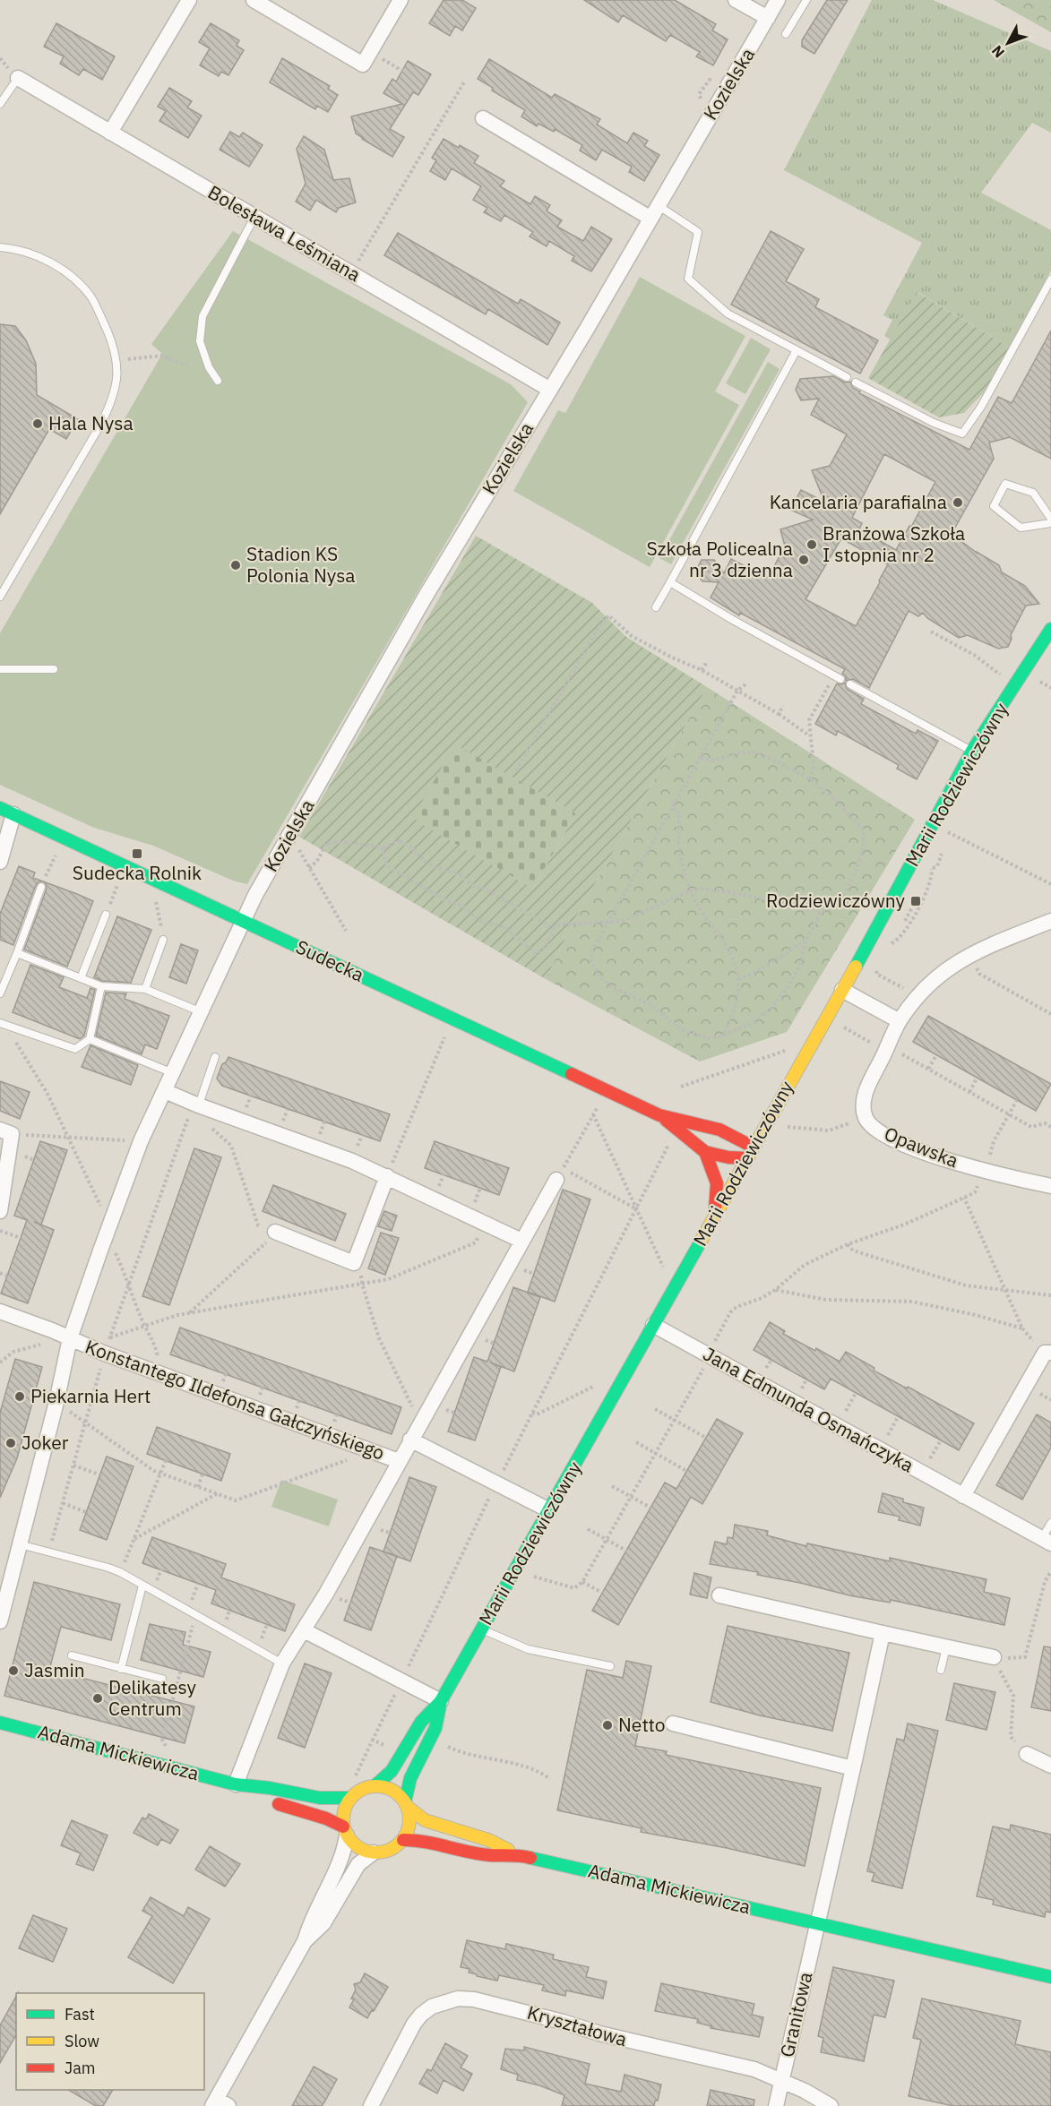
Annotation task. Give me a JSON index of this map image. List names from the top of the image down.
{
  "streets": {
    "street": [
      "Kozielska",
      "Bolesława Leśmiana",
      "Marii Rodziewiczówny",
      "Sudecka",
      "Opawska",
      "Konstantego Ildefonsa Gałczyńskiego",
      "Jana Edmunda Osmańczyka",
      "Adama Mickiewicza",
      "Granitowa",
      "Kryształowa"
    ]
  },
  "crossings": [
    ["Kozielska", "Bolesława Leśmiana"],
    ["Kozielska", "Sudecka"],
    ["Kozielska", "Konstantego Ildefonsa Gałczyńskiego"],
    ["Marii Rodziewiczówny", "Sudecka"],
    ["Marii Rodziewiczówny", "Jana Edmunda Osmańczyka"],
    ["Marii Rodziewiczówny", "Adama Mickiewicza"],
    ["Sudecka", "Konstantego Ildefonsa Gałczyńskiego"],
    ["Konstantego Ildefonsa Gałczyńskiego", "Adama Mickiewicza"],
    ["Adama Mickiewicza", "Granitowa"],
    ["Granitowa", "Kryształowa"]
  ],
  "places": {
    "other": [
      "Hala Nysa",
      "Kancelaria parafialna",
      "Branżowa Szkoła I stopnia nr 2",
      "Szkoła Policealna nr 3 dzienna",
      "Stadion KS Polonia Nysa",
      "Piekarnia Hert",
      "Joker",
      "Jasmin",
      "Delikatesy Centrum",
      "Netto"
    ],
    "transit": ["Sudecka Rolnik", "Rodziewiczówny"]
  },
  "legend": ["Fast", "Slow", "Jam"],
  "north": "bottom left"
}
